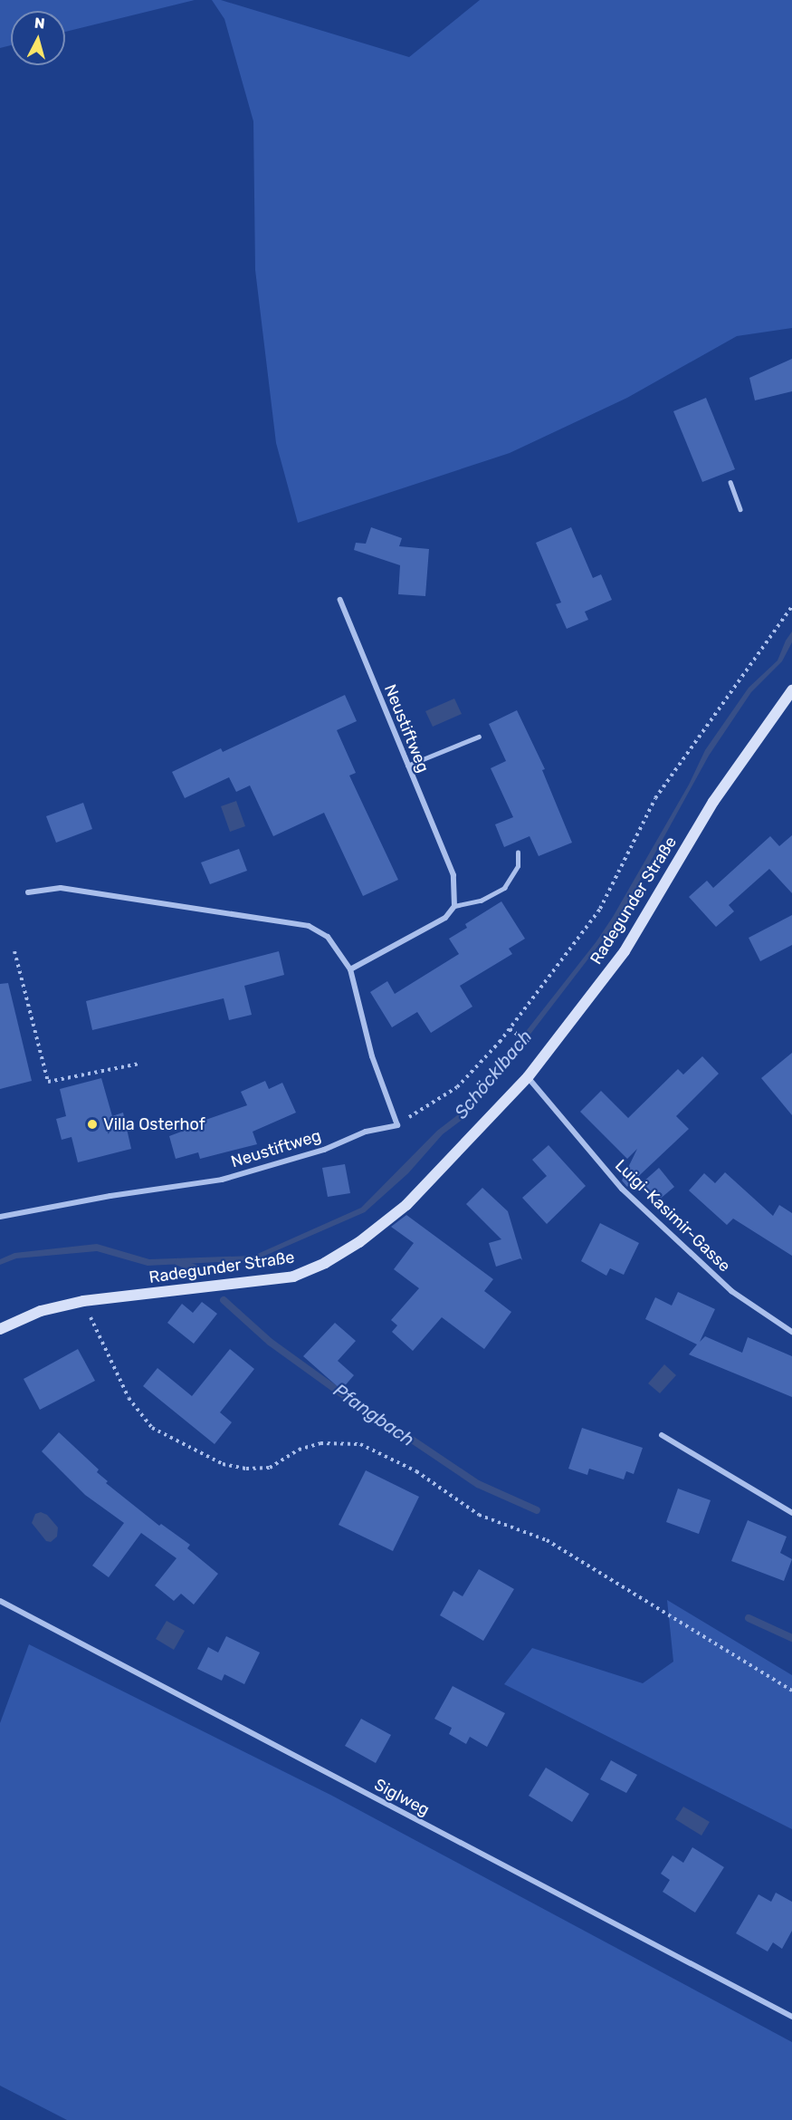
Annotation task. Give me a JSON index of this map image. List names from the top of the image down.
{
  "streets": {
    "main road": ["Radegunder Straße"],
    "street": ["Neustiftweg", "Luigi-Kasimir-Gasse", "Siglweg"]
  },
  "crossings": [
    ["Radegunder Straße", "Luigi-Kasimir-Gasse"]
  ],
  "water": ["Schöcklbach", "Pfangbach"],
  "places": ["Villa Osterhof"],
  "north": "top"
}
